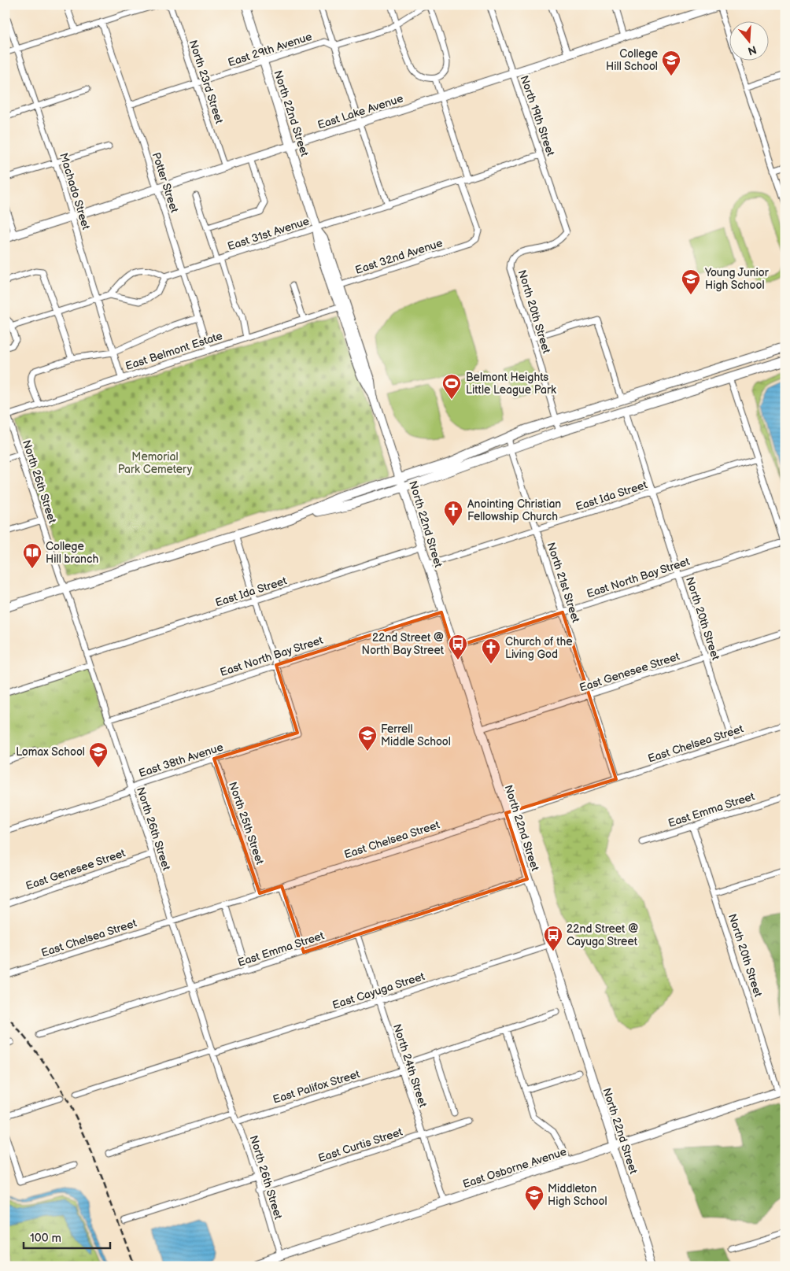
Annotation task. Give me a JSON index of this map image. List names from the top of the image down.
{
  "streets": {
    "main road": ["East Lake Avenue", "North 22nd Street", "East Osborne Avenue"],
    "street": [
      "East 29th Avenue",
      "North 23rd Street",
      "North 19th Street",
      "Potter Street",
      "Machado Street",
      "East 31st Avenue",
      "East 32nd Avenue",
      "North 20th Street",
      "East Belmont Estate",
      "North 26th Street",
      "East Ida Street",
      "East North Bay Street",
      "North 21st Street",
      "East Genesee Street",
      "East Chelsea Street",
      "East 38th Avenue",
      "East Emma Street",
      "North 25th Street",
      "East Cayuga Street",
      "North 24th Street",
      "East Palifox Street",
      "East Curtis Street"
    ]
  },
  "crossings": [
    ["East 29th Avenue", "North 23rd Street"],
    ["East 29th Avenue", "North 22nd Street"],
    ["East 29th Avenue", "Potter Street"],
    ["North 23rd Street", "East Lake Avenue"],
    ["East Lake Avenue", "North 22nd Street"],
    ["East Lake Avenue", "North 19th Street"],
    ["East Lake Avenue", "Potter Street"],
    ["East Lake Avenue", "Machado Street"],
    ["North 22nd Street", "East 31st Avenue"],
    ["North 22nd Street", "East 32nd Avenue"],
    ["North 22nd Street", "East Belmont Estate"],
    ["North 22nd Street", "East Ida Street"],
    ["North 22nd Street", "East North Bay Street"],
    ["North 22nd Street", "East Genesee Street"],
    ["North 22nd Street", "East Chelsea Street"],
    ["North 22nd Street", "East Emma Street"],
    ["North 22nd Street", "East Cayuga Street"],
    ["North 22nd Street", "East Osborne Avenue"],
    ["North 19th Street", "East 31st Avenue"],
    ["North 19th Street", "North 20th Street"],
    ["Potter Street", "East 31st Avenue"],
    ["Potter Street", "East Belmont Estate"],
    ["Machado Street", "East Belmont Estate"],
    ["East 31st Avenue", "East 32nd Avenue"],
    ["North 20th Street", "East Ida Street"],
    ["North 20th Street", "East North Bay Street"],
    ["North 20th Street", "East Genesee Street"],
    ["North 20th Street", "East Chelsea Street"],
    ["North 20th Street", "East Emma Street"],
    ["North 20th Street", "East Osborne Avenue"],
    ["East Belmont Estate", "North 26th Street"],
    ["North 26th Street", "East Ida Street"],
    ["North 26th Street", "East North Bay Street"],
    ["North 26th Street", "East Genesee Street"],
    ["North 26th Street", "East Chelsea Street"],
    ["North 26th Street", "East 38th Avenue"],
    ["North 26th Street", "East Emma Street"],
    ["North 26th Street", "East Cayuga Street"],
    ["North 26th Street", "East Palifox Street"],
    ["North 26th Street", "East Curtis Street"],
    ["North 26th Street", "East Osborne Avenue"],
    ["East Ida Street", "North 21st Street"],
    ["East North Bay Street", "North 21st Street"],
    ["East North Bay Street", "East 38th Avenue"],
    ["North 21st Street", "East Genesee Street"],
    ["North 21st Street", "East Chelsea Street"],
    ["East Chelsea Street", "North 25th Street"],
    ["East 38th Avenue", "North 25th Street"],
    ["East Emma Street", "North 24th Street"],
    ["East Cayuga Street", "North 24th Street"],
    ["North 24th Street", "East Palifox Street"],
    ["North 24th Street", "East Curtis Street"],
    ["North 24th Street", "East Osborne Avenue"]
  ],
  "parks": ["Memorial Park Cemetery"],
  "places": {
    "school or university": [
      "College Hill School",
      "Young Junior High School",
      "Ferrell Middle School",
      "Lomax School",
      "Middleton High School"
    ],
    "sports": ["Belmont Heights Little League Park"],
    "church": ["Anointing Christian Fellowship Church", "Church of the Living God"],
    "library": ["College Hill branch"],
    "bus stop": ["22nd Street @ North Bay Street", "22nd Street @ Cayuga Street"]
  },
  "scale_bar": "100 m",
  "north": "bottom"
}
